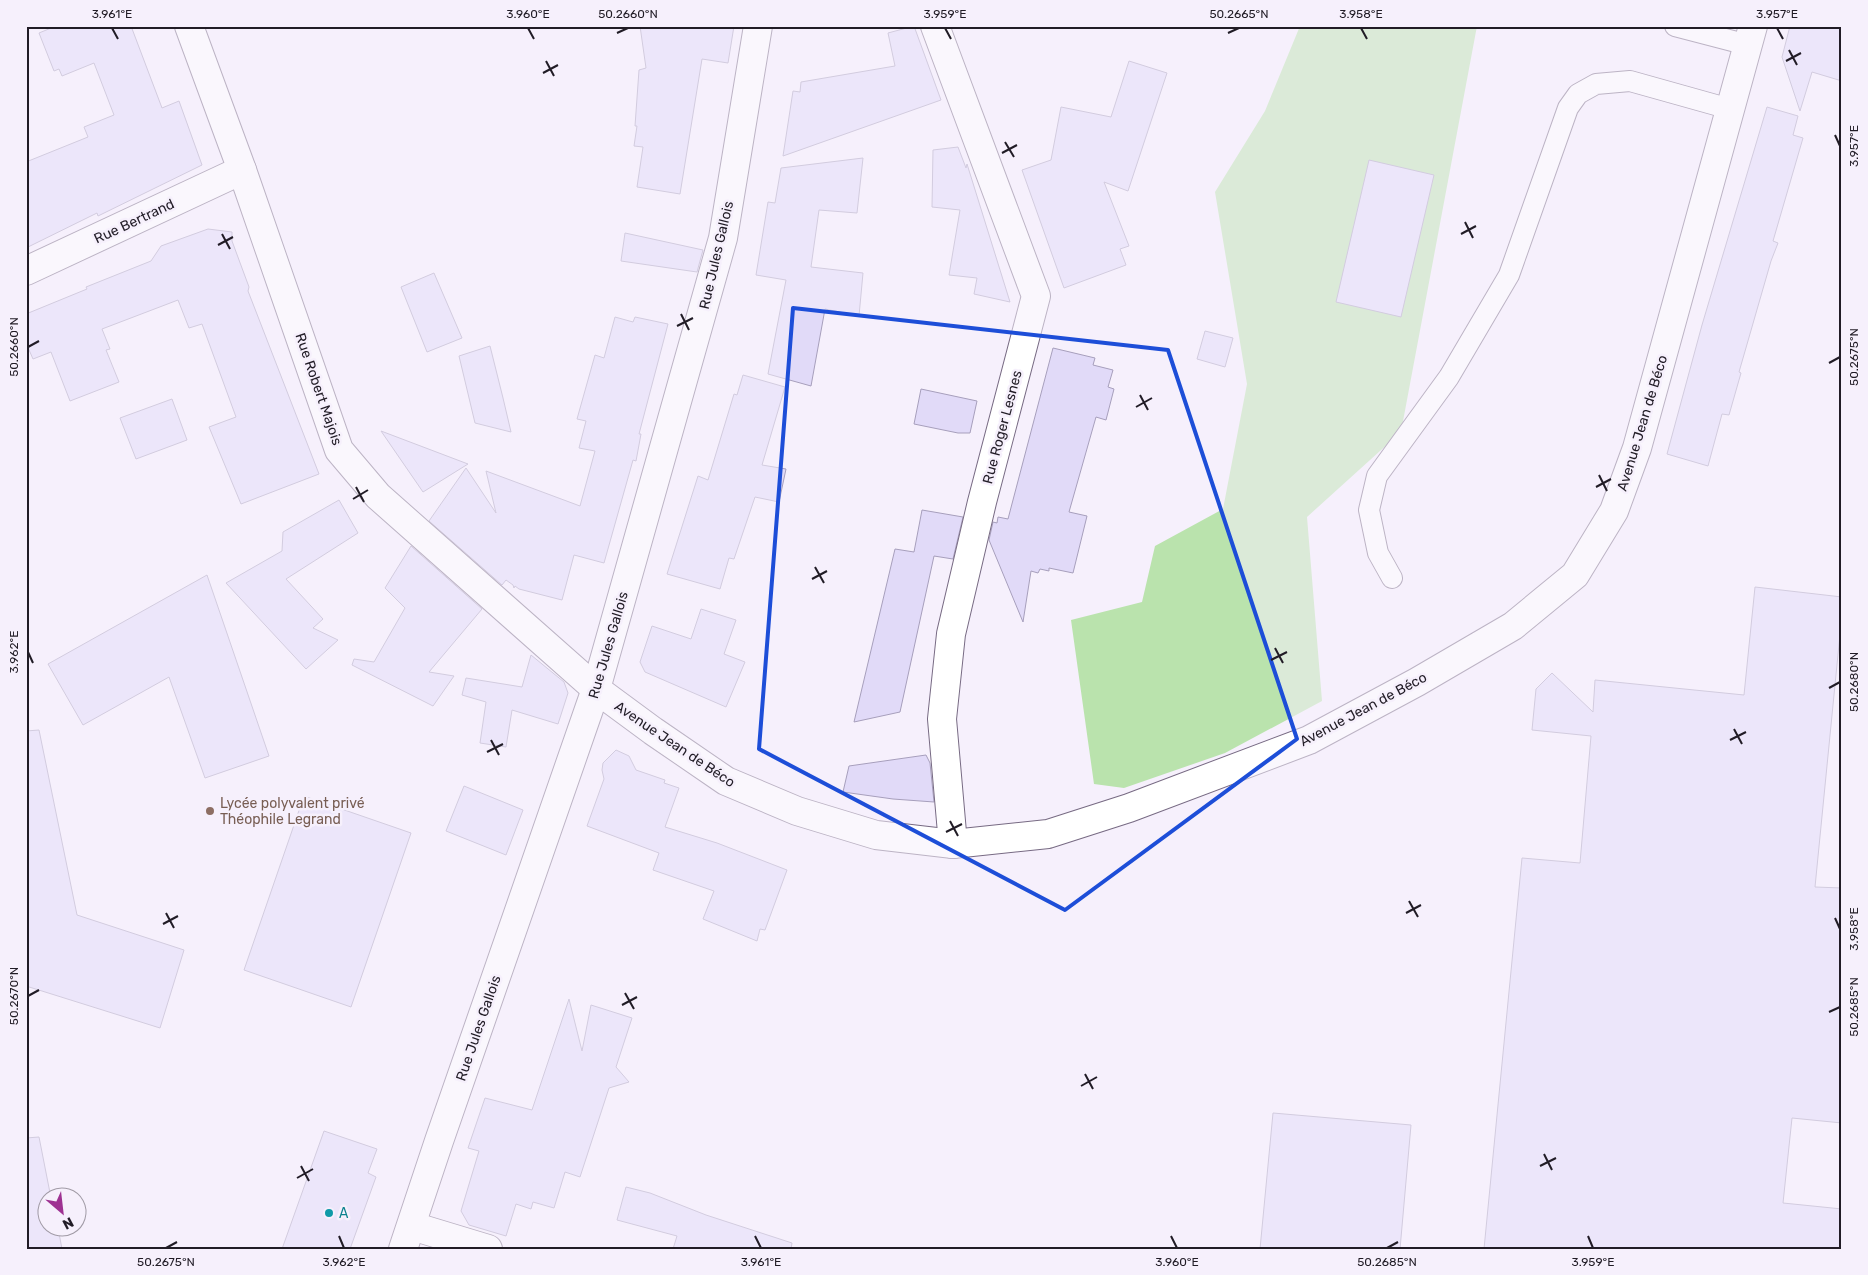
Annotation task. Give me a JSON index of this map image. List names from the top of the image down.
{
  "streets": {
    "street": [
      "Rue Bertrand",
      "Rue Jules Gallois",
      "Rue Robert Majois",
      "Avenue Jean de Béco",
      "Rue Roger Lesnes"
    ]
  },
  "crossings": [
    ["Rue Bertrand", "Rue Robert Majois"],
    ["Rue Jules Gallois", "Rue Robert Majois"],
    ["Rue Jules Gallois", "Avenue Jean de Béco"],
    ["Rue Robert Majois", "Avenue Jean de Béco"],
    ["Avenue Jean de Béco", "Rue Roger Lesnes"]
  ],
  "places": ["Lycée polyvalent privé Théophile Legrand", "A"],
  "north": "bottom right",
  "coordinates": [
    "3.961°E",
    "3.960°E",
    "50.2660°N",
    "3.959°E",
    "50.2665°N",
    "3.958°E",
    "3.957°E",
    "50.2675°N",
    "3.962°E",
    "50.2680°N",
    "50.2670°N",
    "50.2685°N"
  ]
}
